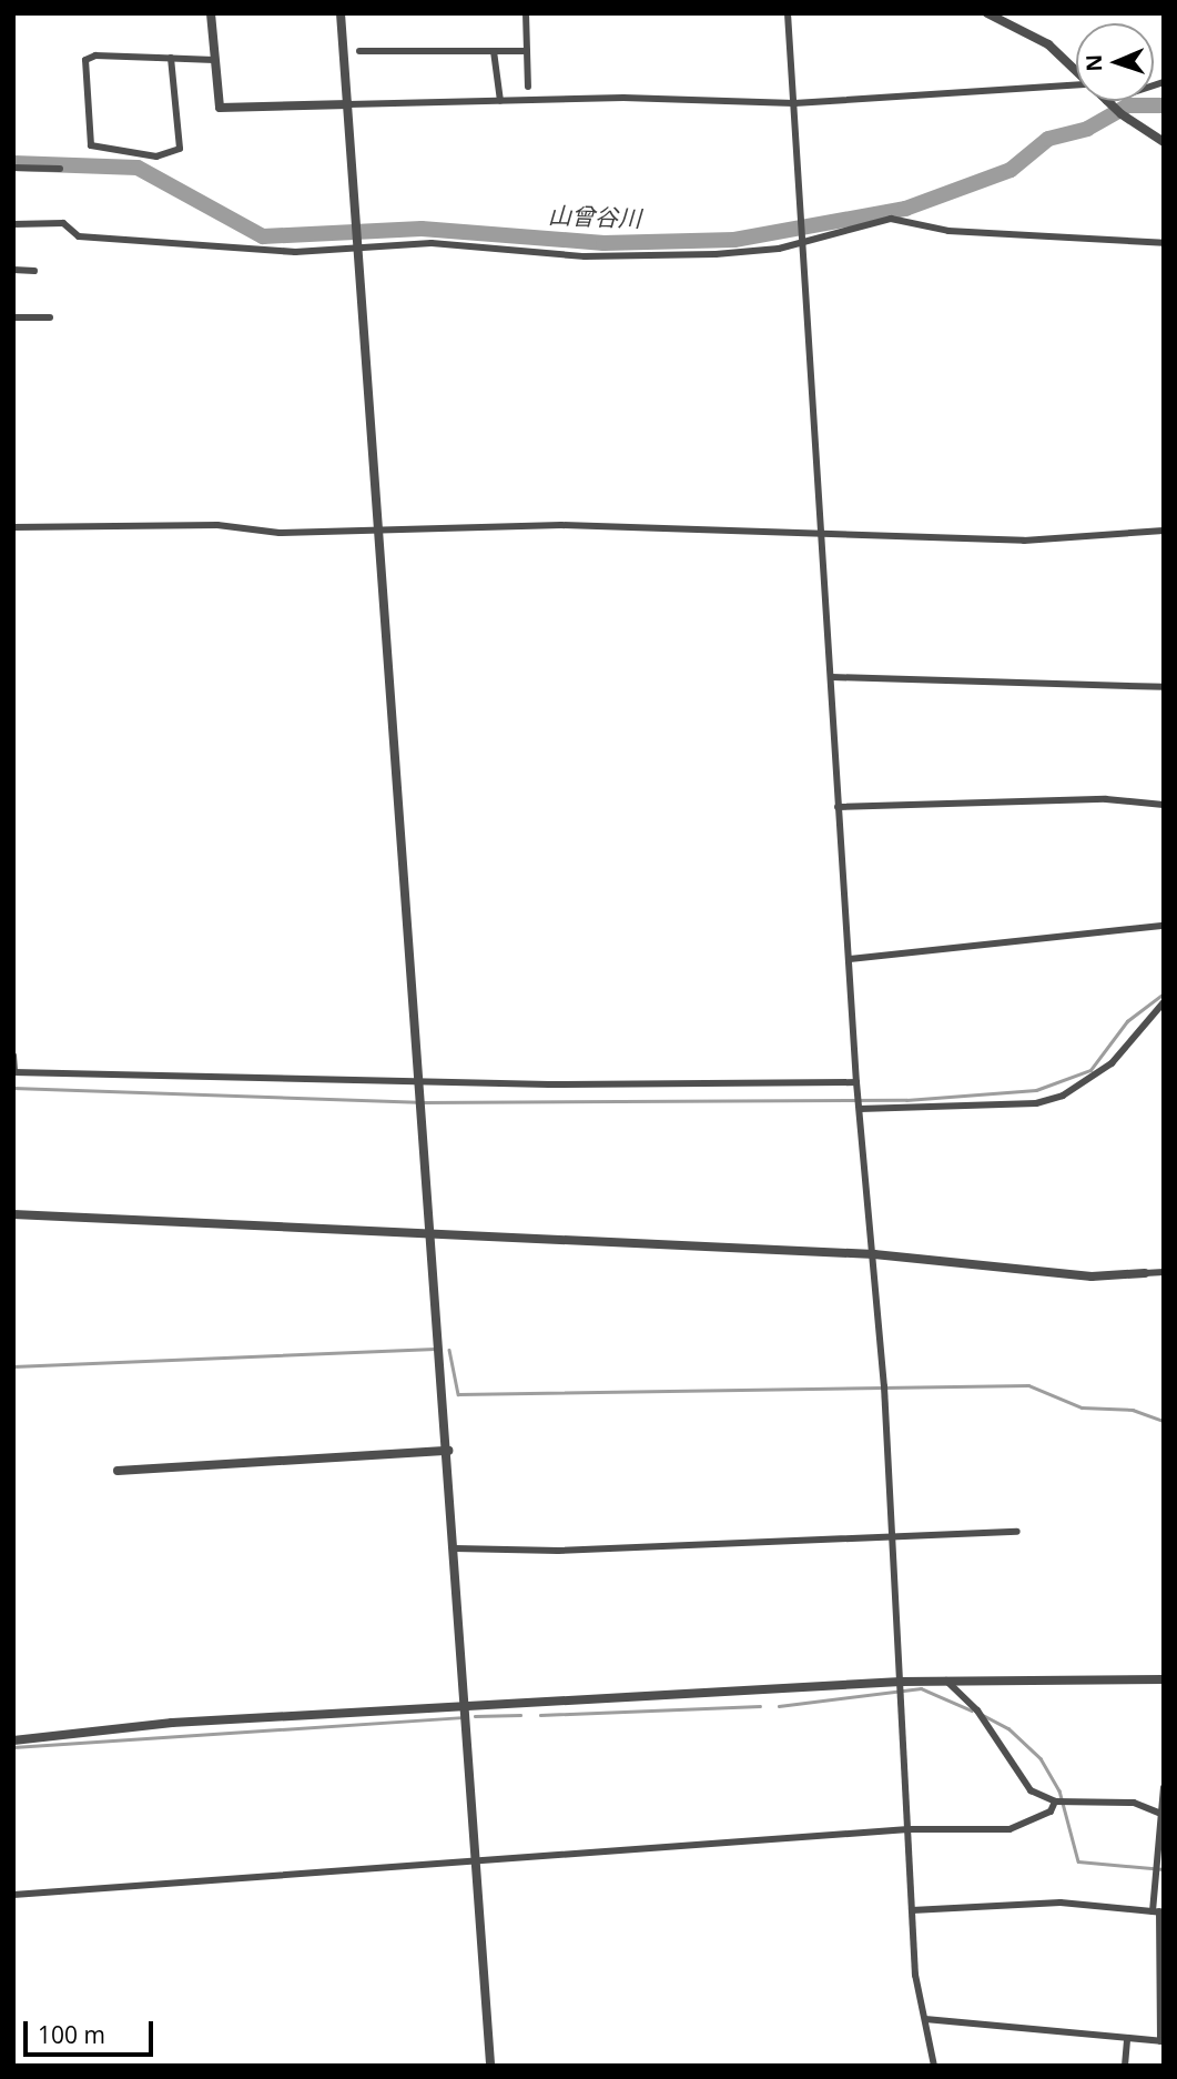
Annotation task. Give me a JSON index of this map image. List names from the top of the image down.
{
  "water": ["山曾谷川"],
  "scale_bar": "100 m",
  "north": "left"
}
